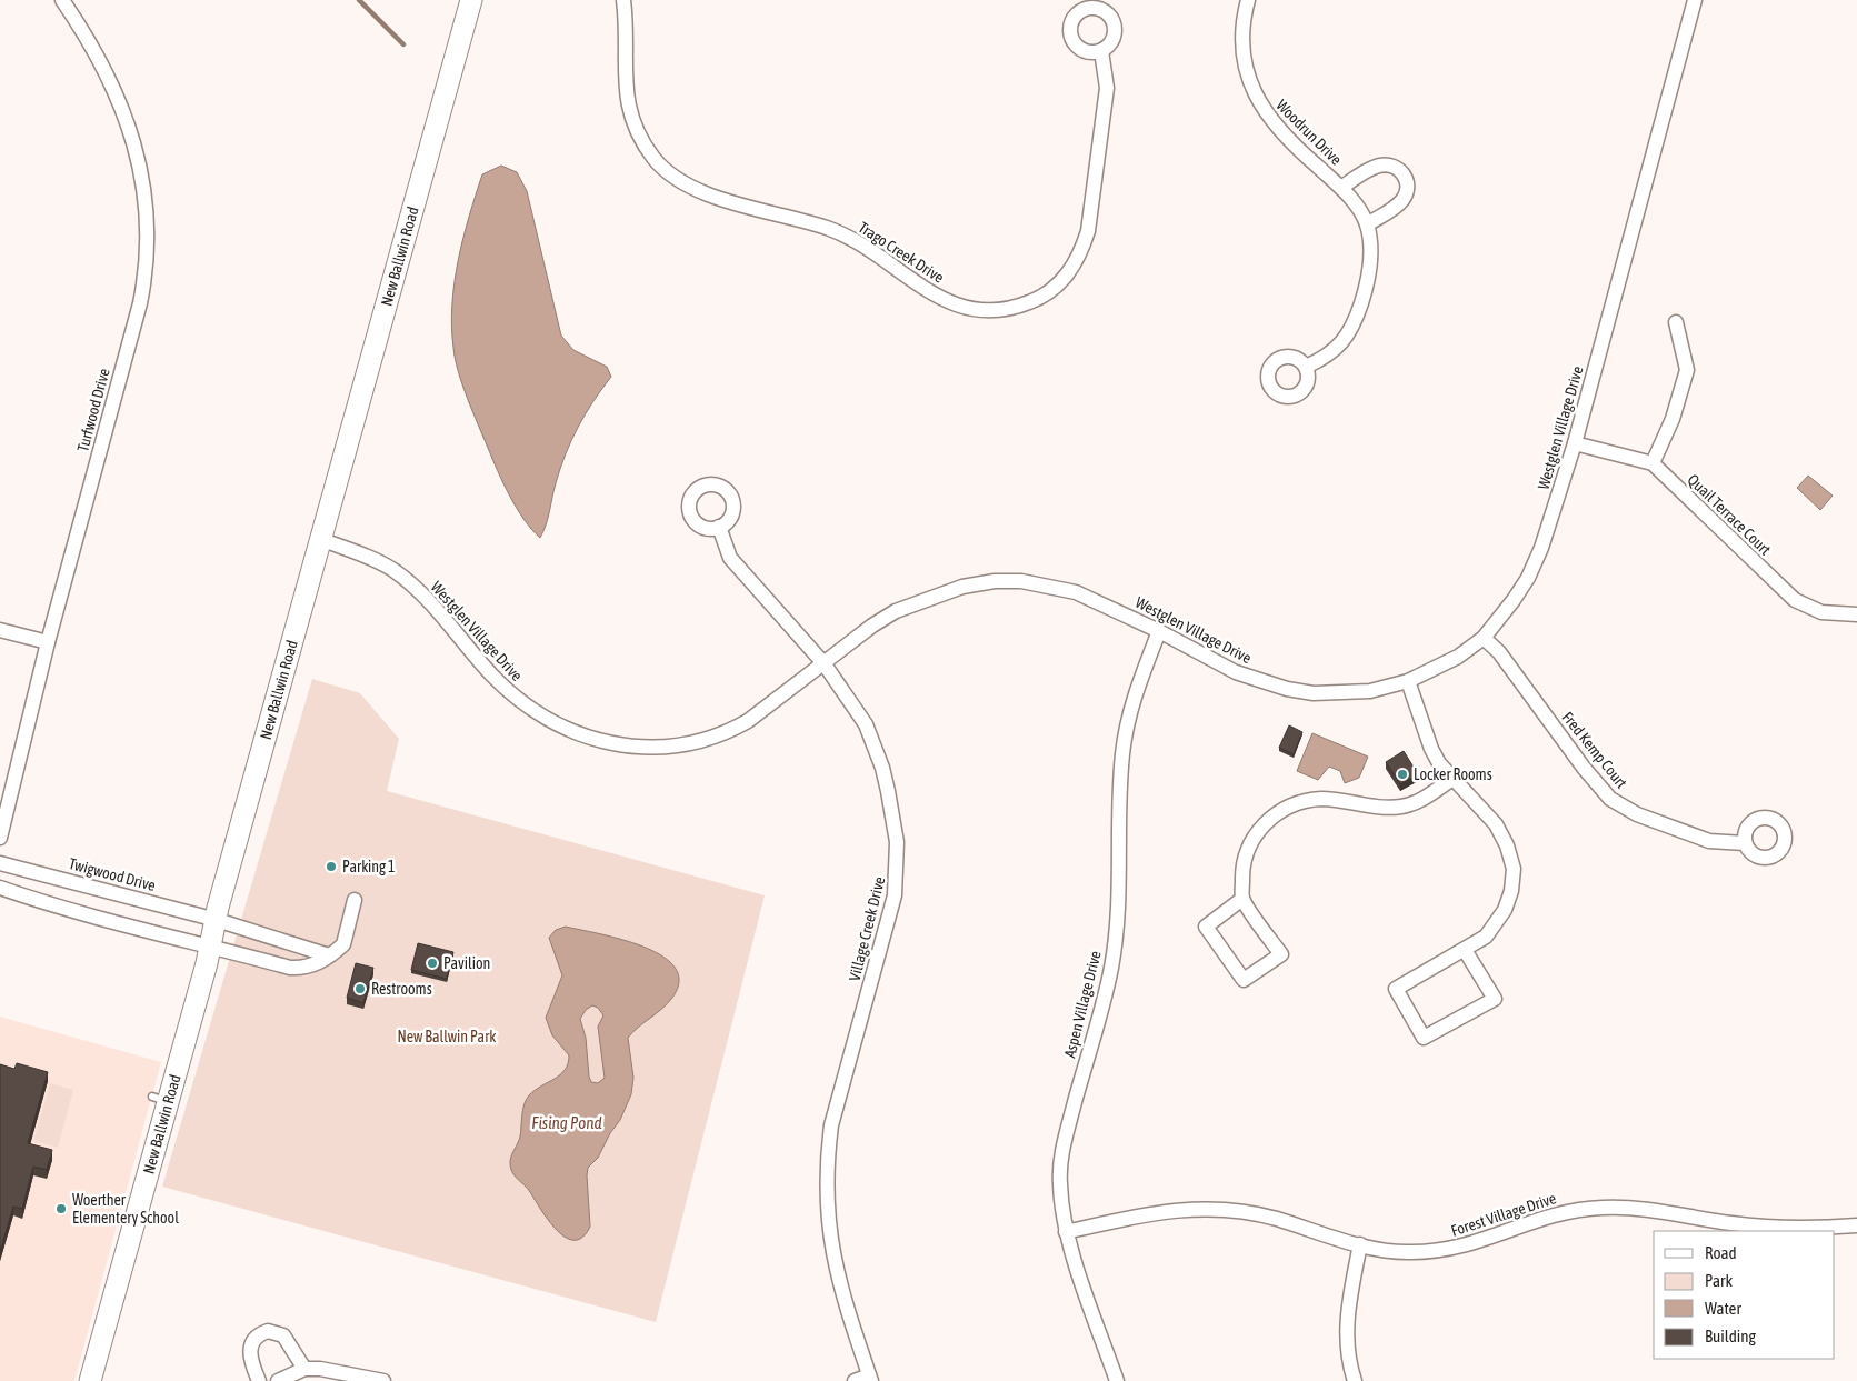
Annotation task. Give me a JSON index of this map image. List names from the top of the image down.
{
  "streets": {
    "main road": ["New Ballwin Road"],
    "street": [
      "Woodrun Drive",
      "Trago Creek Drive",
      "Turfwood Drive",
      "Westglen Village Drive",
      "Quail Terrace Court",
      "Fred Kemp Court",
      "Twigwood Drive",
      "Village Creek Drive",
      "Aspen Village Drive",
      "Forest Village Drive"
    ]
  },
  "crossings": [
    ["New Ballwin Road", "Westglen Village Drive"],
    ["New Ballwin Road", "Twigwood Drive"],
    ["Westglen Village Drive", "Quail Terrace Court"],
    ["Westglen Village Drive", "Fred Kemp Court"],
    ["Westglen Village Drive", "Village Creek Drive"],
    ["Westglen Village Drive", "Aspen Village Drive"],
    ["Aspen Village Drive", "Forest Village Drive"]
  ],
  "water": ["Fising Pond"],
  "parks": ["New Ballwin Park"],
  "places": [
    "Locker Rooms",
    "Parking 1",
    "Pavilion",
    "Restrooms",
    "Woerther Elementery School"
  ],
  "legend": [
    "Road",
    "Park",
    "Water",
    "Building"
  ]
}
